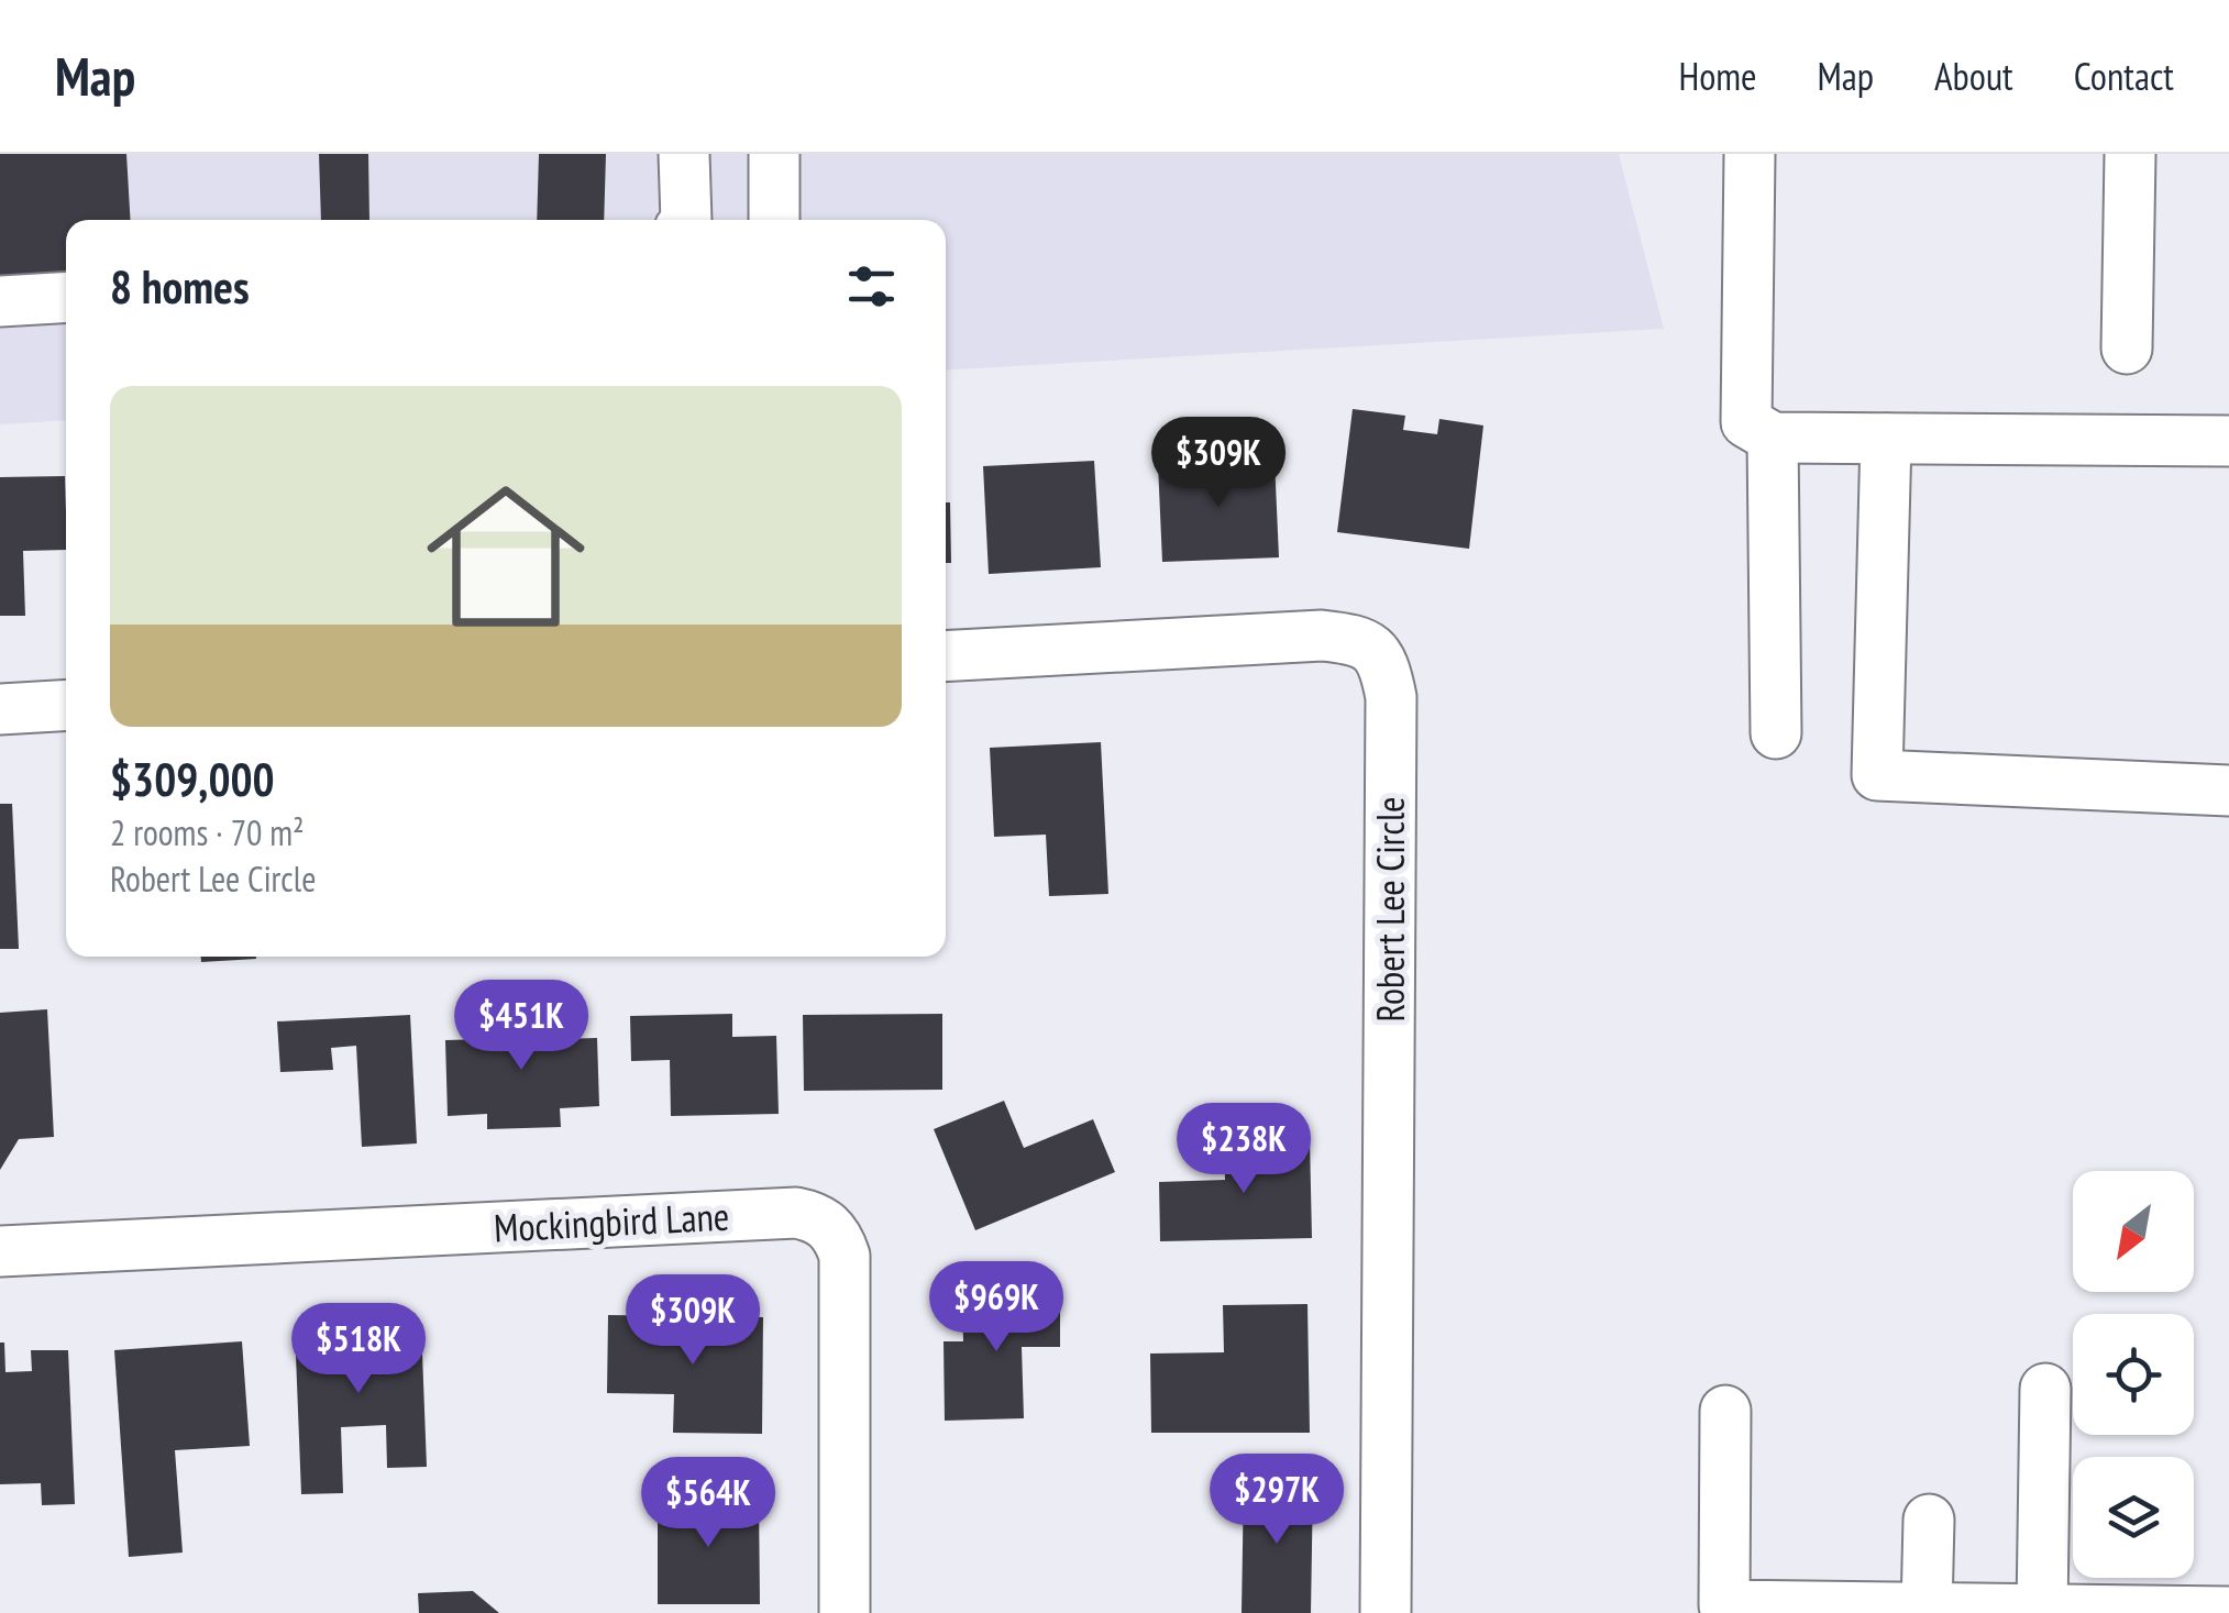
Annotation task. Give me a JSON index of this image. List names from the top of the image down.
{
  "streets": {
    "street": ["Robert Lee Circle", "Mockingbird Lane"]
  },
  "north": "bottom left",
  "page": {
    "header": "Map",
    "nav": [
      "Home",
      "Map",
      "About",
      "Contact"
    ],
    "heading": "8 homes",
    "list": [
      {
        "name": "$309,000",
        "note": "2 rooms · 70 m² · Robert Lee Circle"
      }
    ],
    "price": [
      "$309K",
      "$451K",
      "$238K",
      "$969K",
      "$309K",
      "$518K",
      "$297K",
      "$564K"
    ]
  }
}
